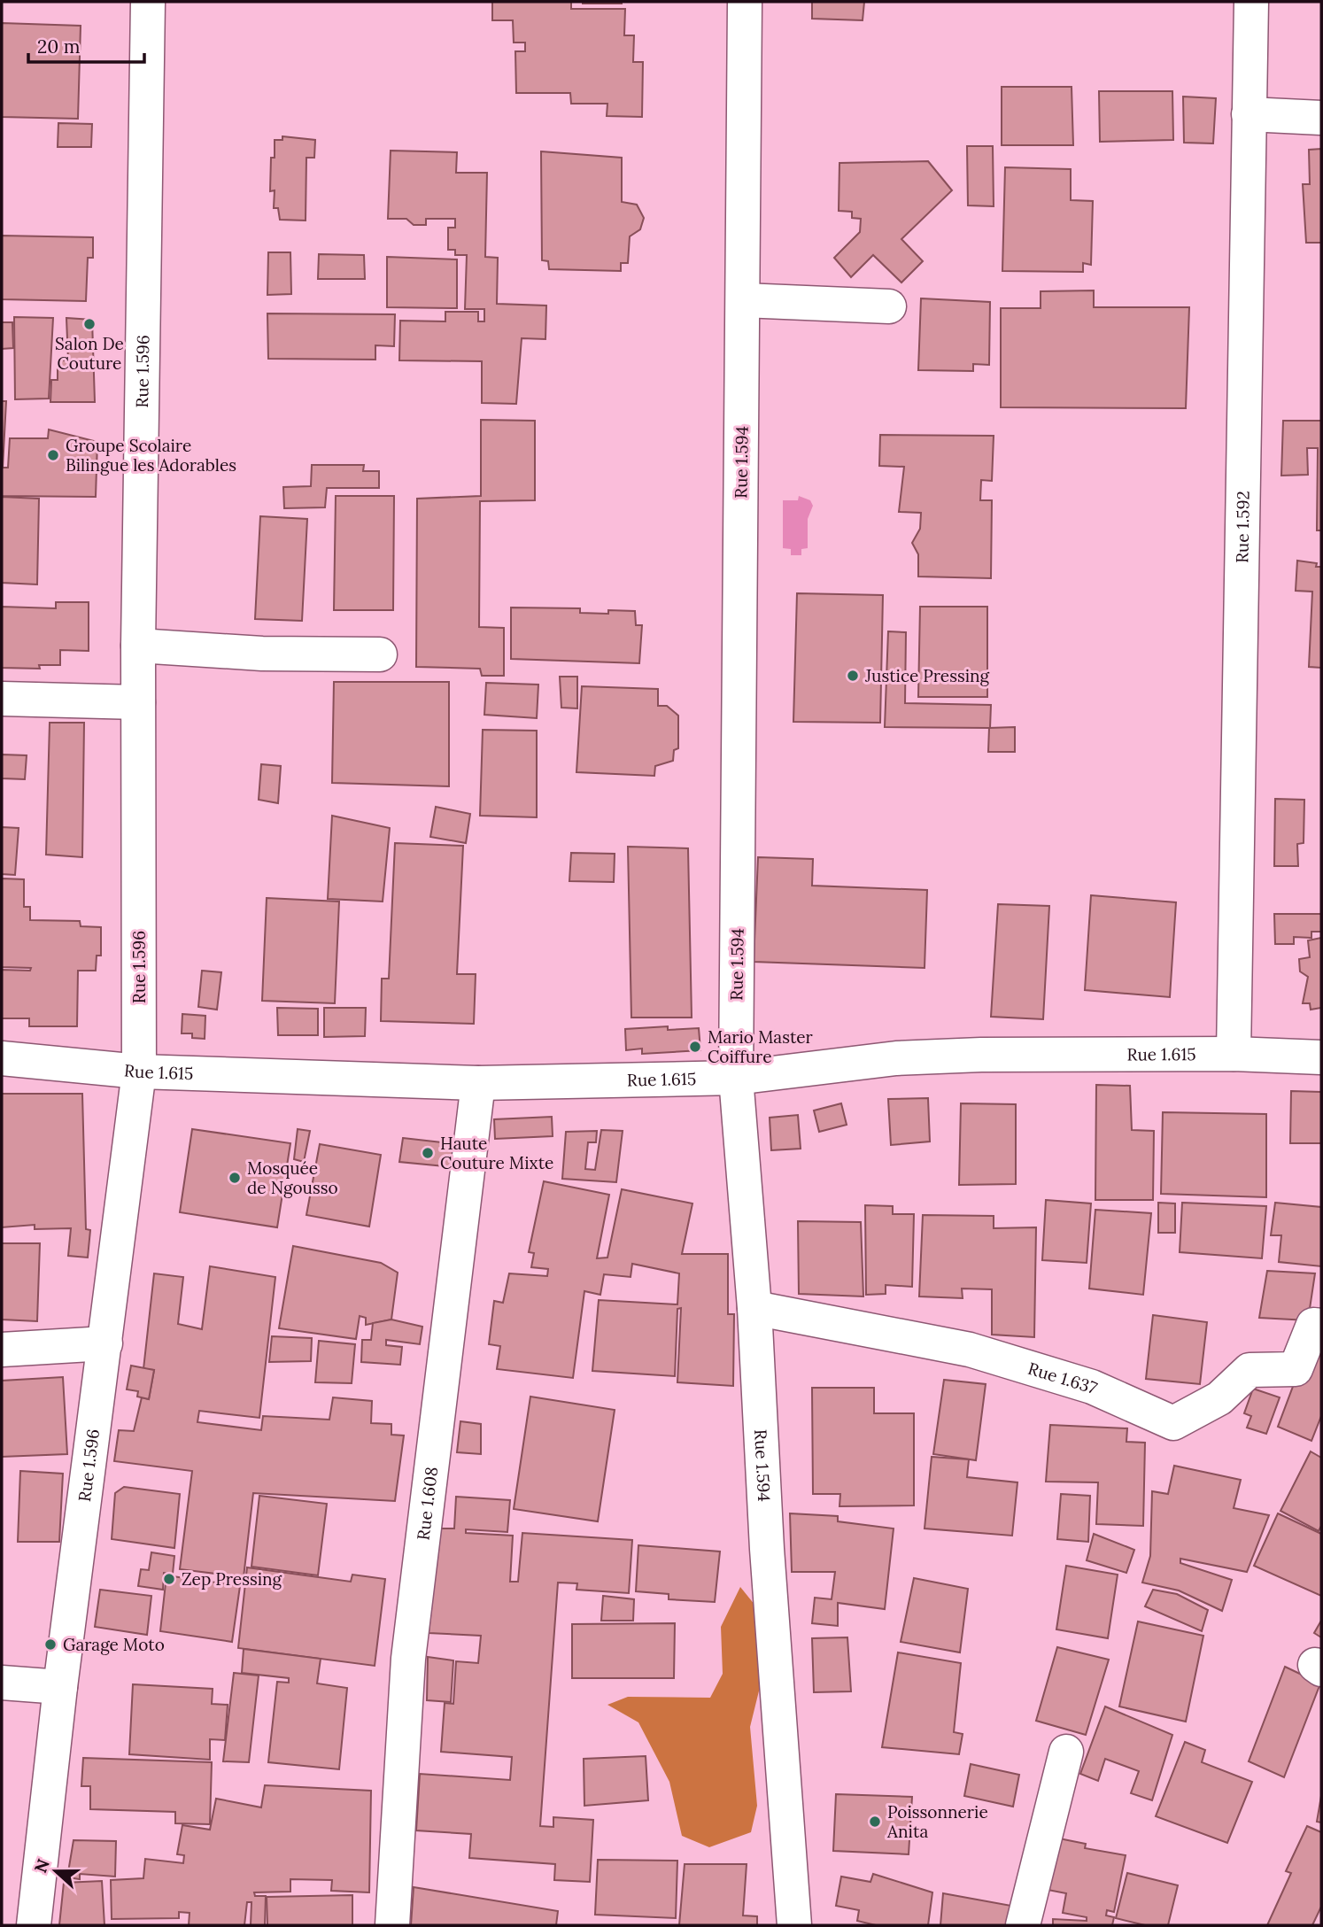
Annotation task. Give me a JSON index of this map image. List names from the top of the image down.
{
  "streets": {
    "street": [
      "Rue 1.596",
      "Rue 1.594",
      "Rue 1.592",
      "Rue 1.615",
      "Rue 1.637",
      "Rue 1.608"
    ]
  },
  "crossings": [
    ["Rue 1.596", "Rue 1.615"],
    ["Rue 1.594", "Rue 1.615"],
    ["Rue 1.594", "Rue 1.637"],
    ["Rue 1.592", "Rue 1.615"],
    ["Rue 1.615", "Rue 1.608"]
  ],
  "places": [
    "Salon De Couture",
    "Groupe Scolaire Bilingue les Adorables",
    "Justice Pressing",
    "Mario Master Coiffure",
    "Haute Couture Mixte",
    "Mosquée de Ngousso",
    "Zep Pressing",
    "Garage Moto",
    "Poissonnerie Anita"
  ],
  "scale_bar": "20 m",
  "north": "left"
}
